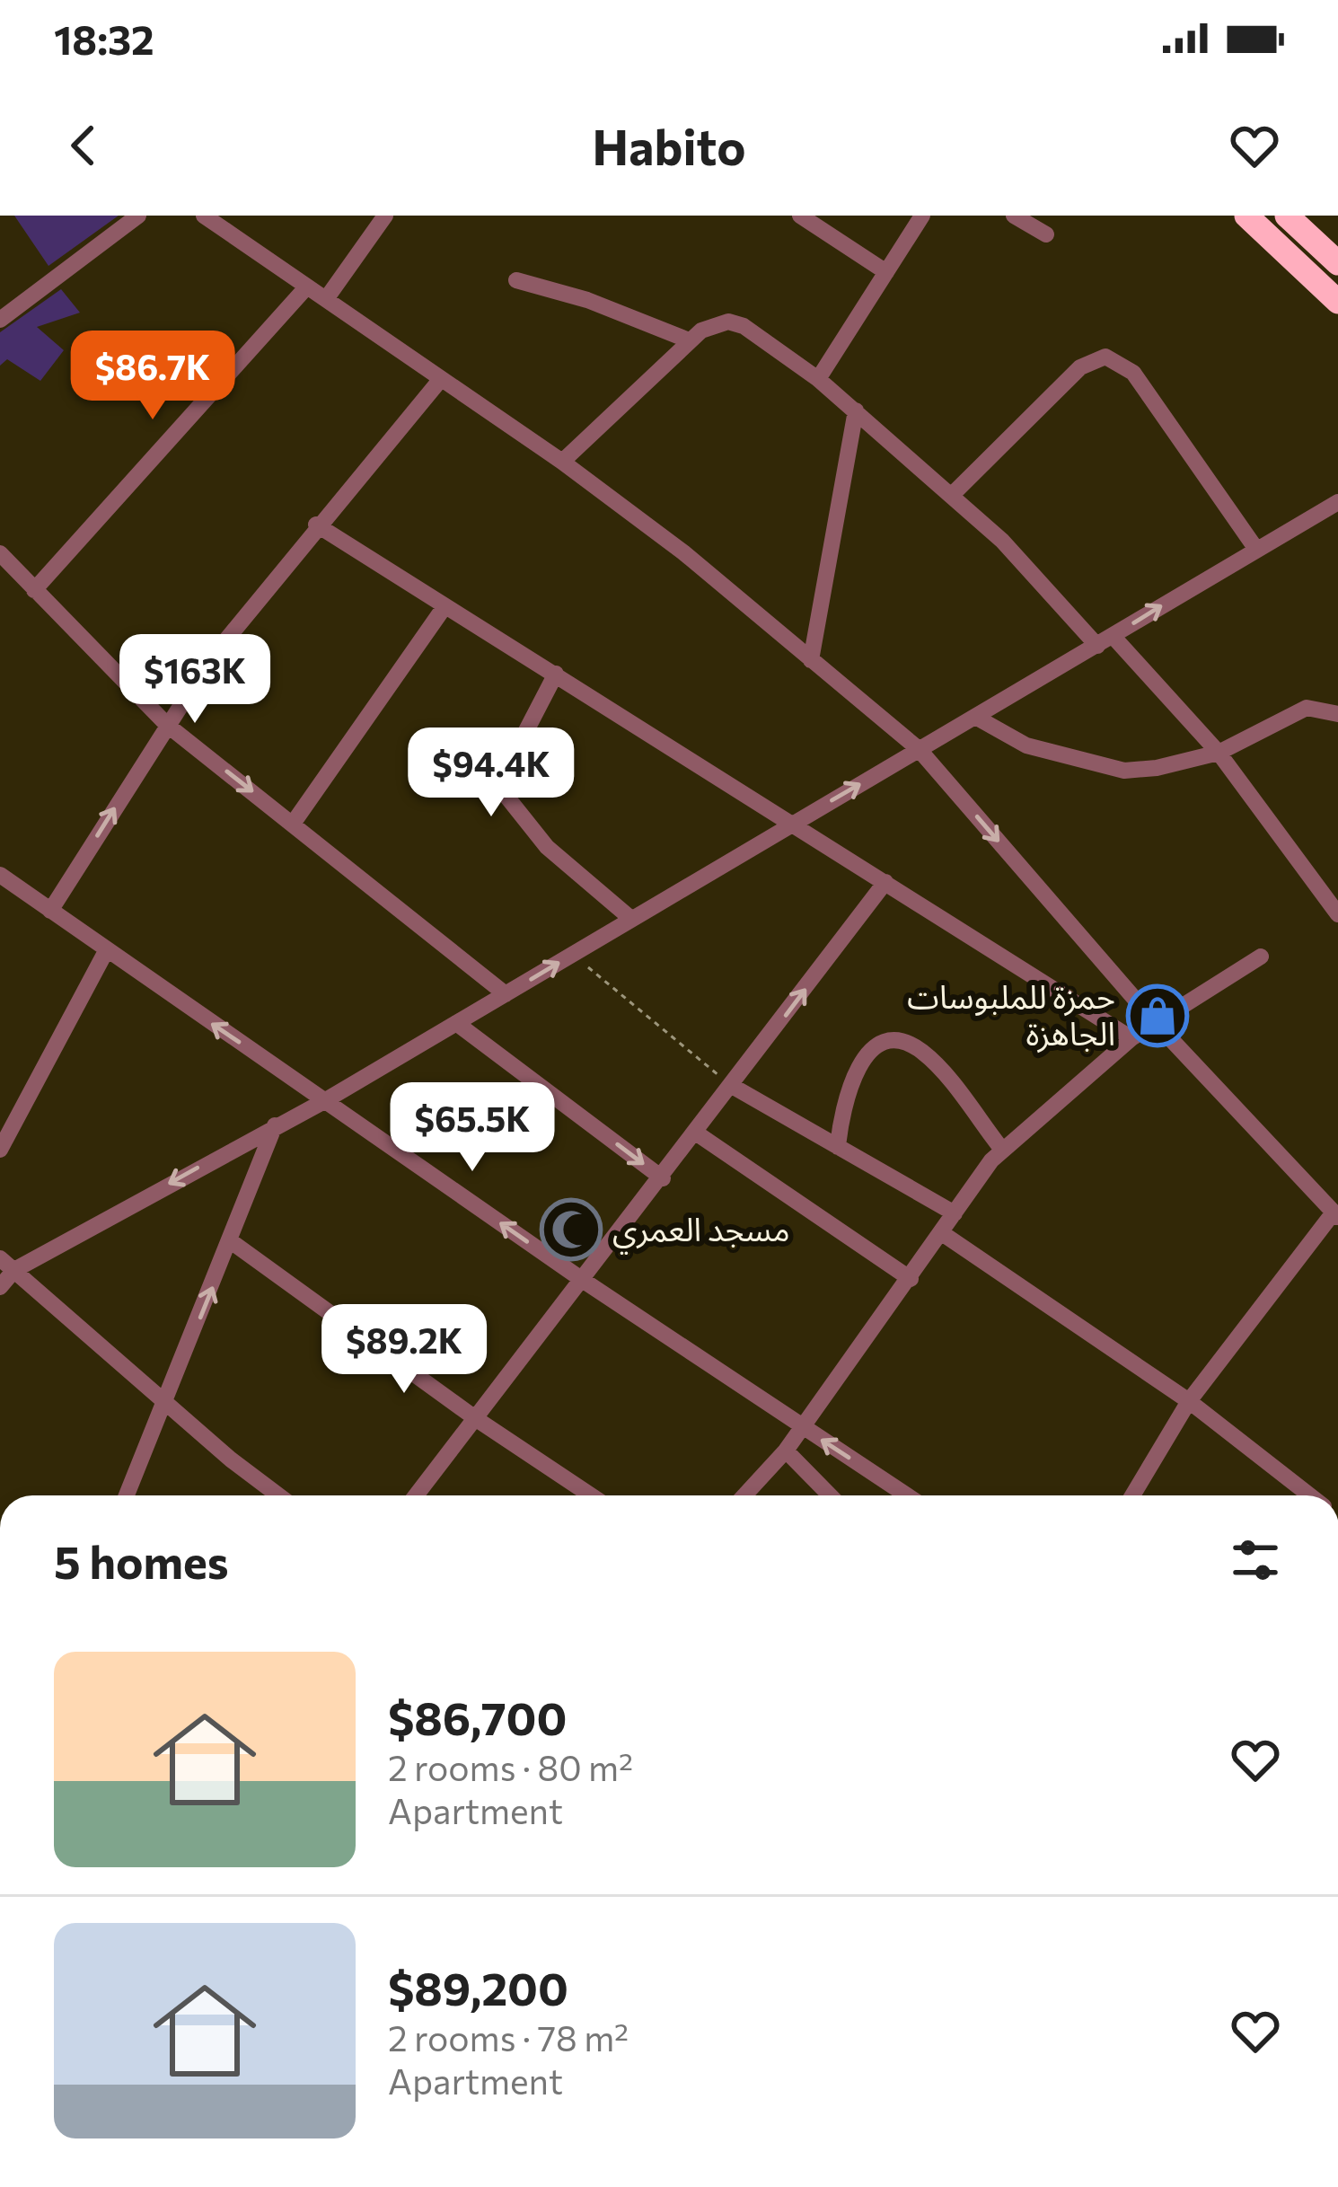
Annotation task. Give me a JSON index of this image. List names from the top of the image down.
{
  "places": {
    "shop": ["حمزة للملبوسات الجاهزة"],
    "mosque": ["مسجد العمري"]
  },
  "page": {
    "status": "18:32",
    "header": "Habito",
    "price": [
      "$86.7K",
      "$163K",
      "$94.4K",
      "$65.5K",
      "$89.2K"
    ],
    "heading": "5 homes",
    "list": [
      {
        "name": "$86,700",
        "note": "2 rooms · 80 m² · Apartment"
      },
      {
        "name": "$89,200",
        "note": "2 rooms · 78 m² · Apartment"
      }
    ]
  }
}
